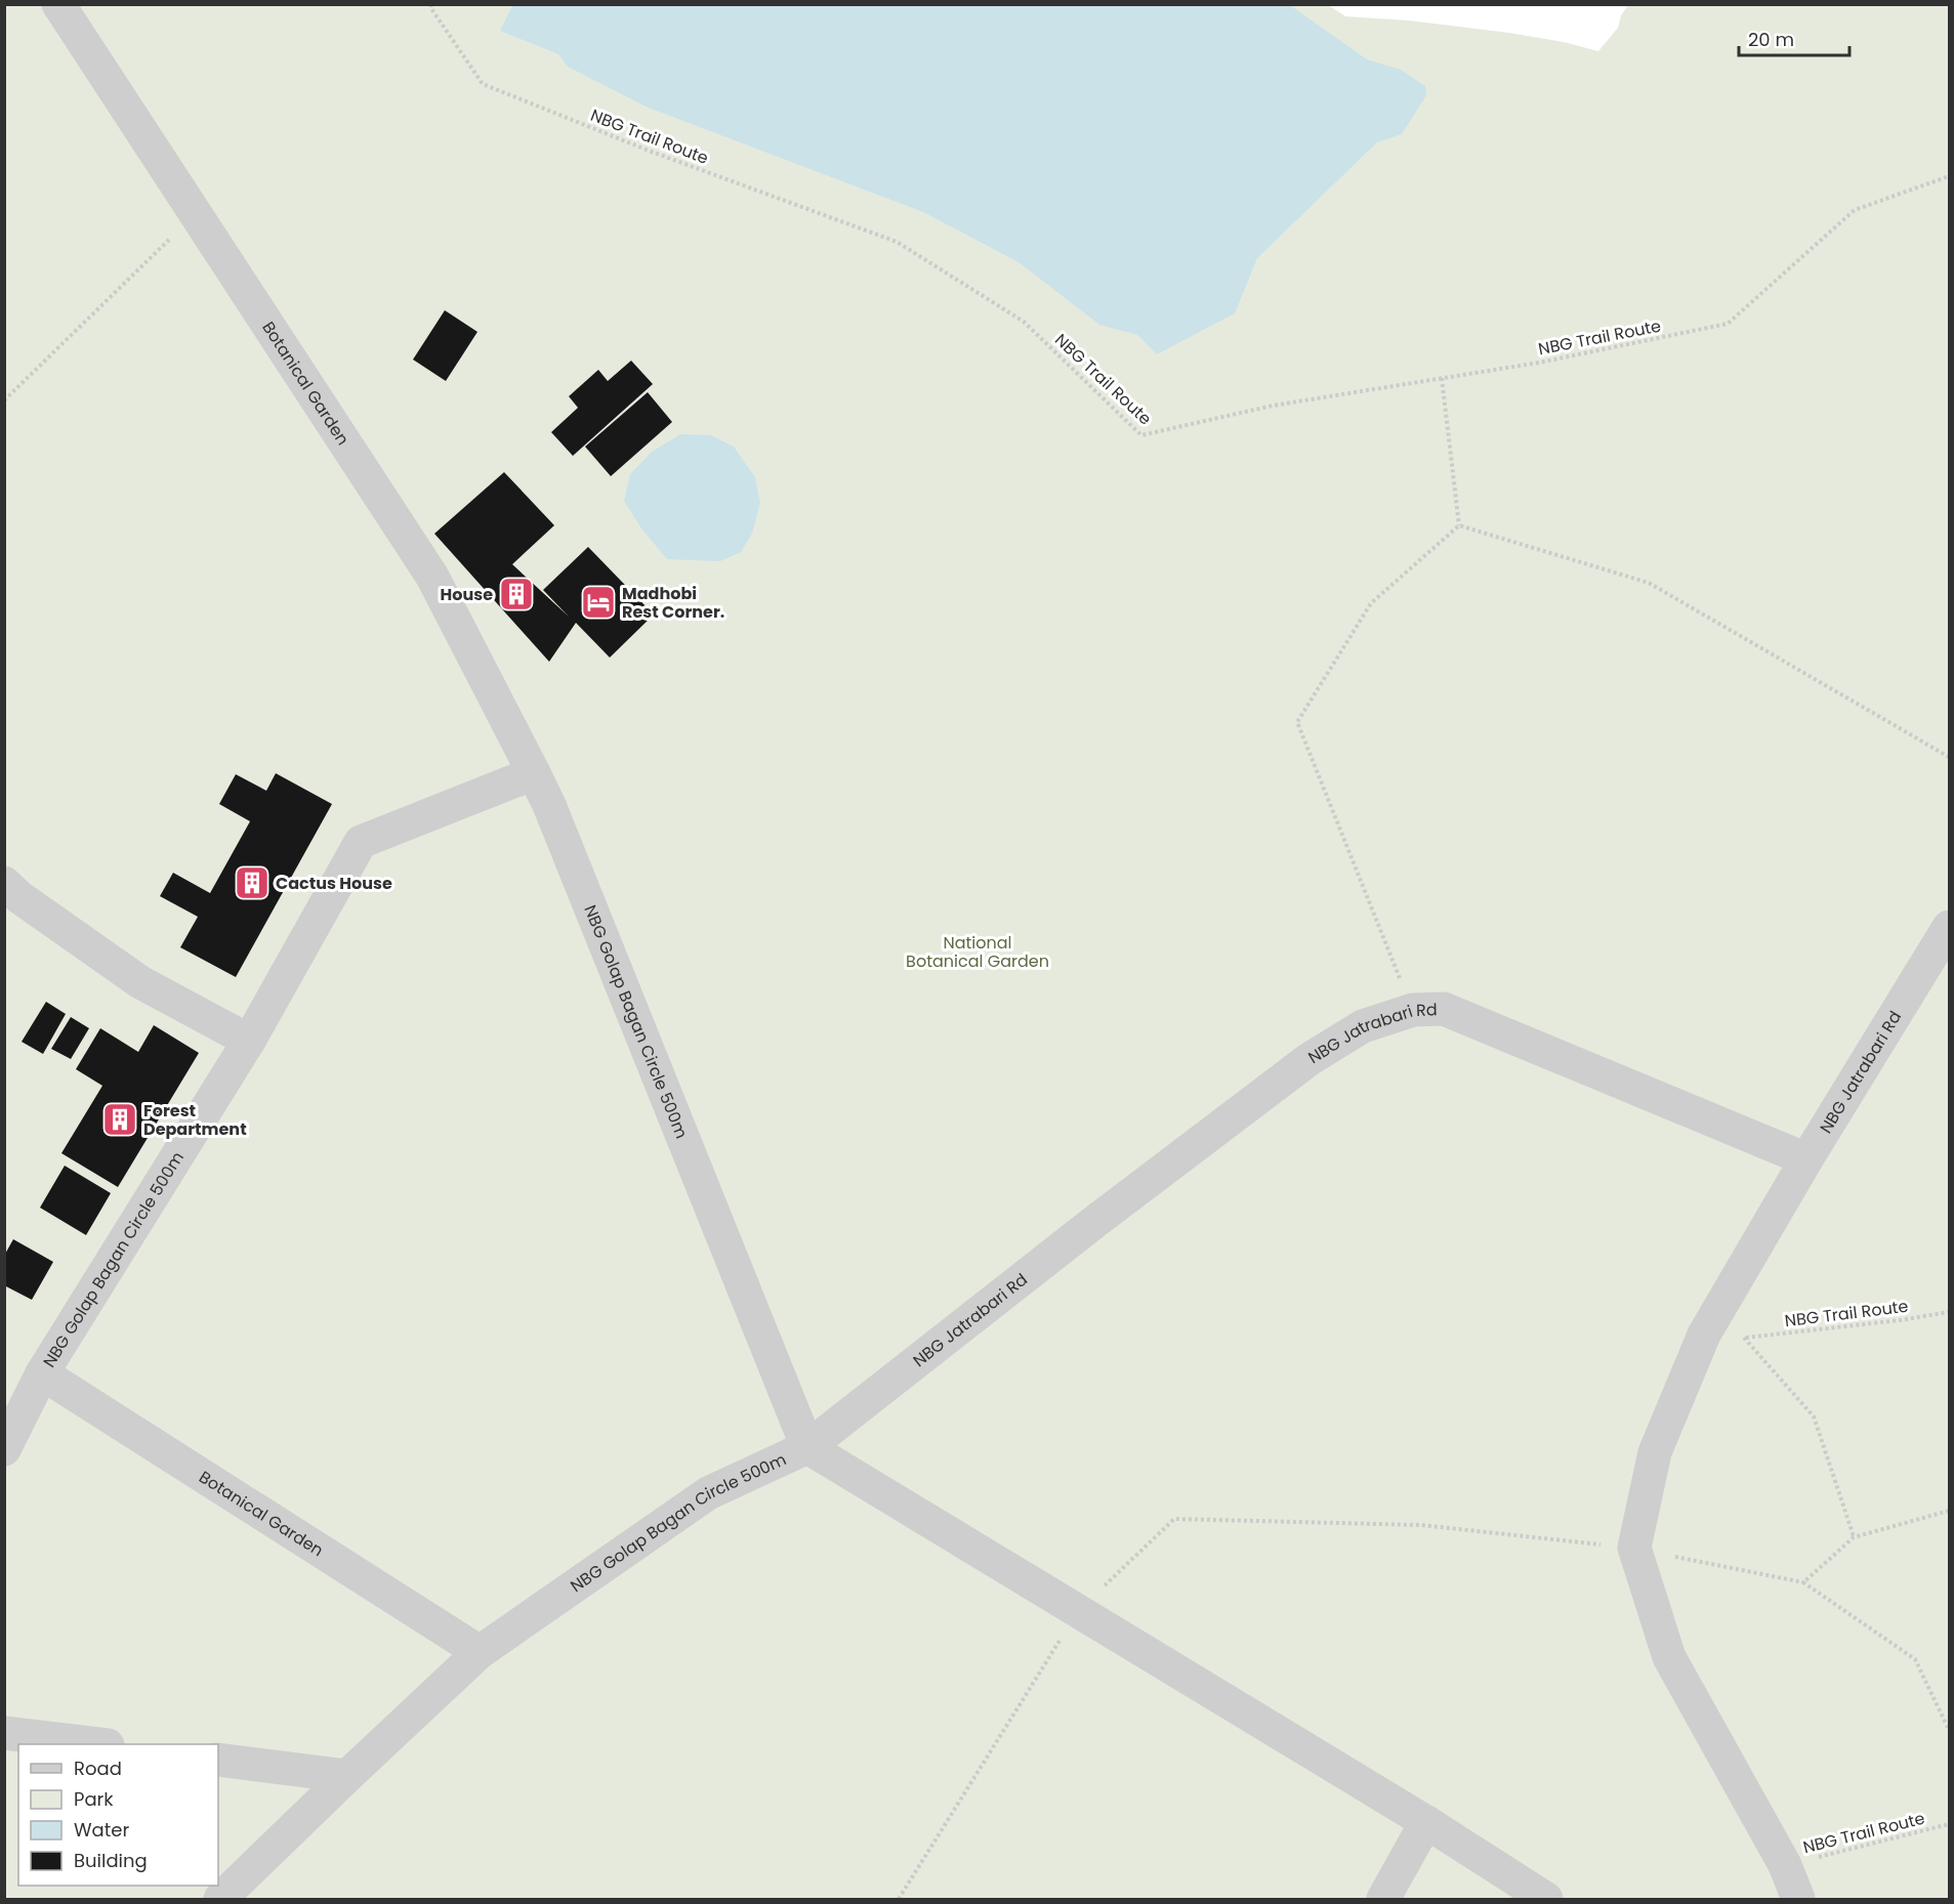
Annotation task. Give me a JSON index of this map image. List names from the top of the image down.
{
  "streets": {
    "street": ["Botanical Garden", "NBG Golap Bagan Circle 500m", "NBG Jatrabari Rd"],
    "path": ["NBG Trail Route"]
  },
  "crossings": [
    ["Botanical Garden", "NBG Golap Bagan Circle 500m"],
    ["NBG Golap Bagan Circle 500m", "NBG Jatrabari Rd"]
  ],
  "parks": ["National Botanical Garden"],
  "places": {
    "building": ["House", "Cactus House", "Forest Department"],
    "hotel": ["Madhobi Rest Corner."]
  },
  "legend": [
    "Road",
    "Park",
    "Water",
    "Building"
  ],
  "scale_bar": "20 m"
}
